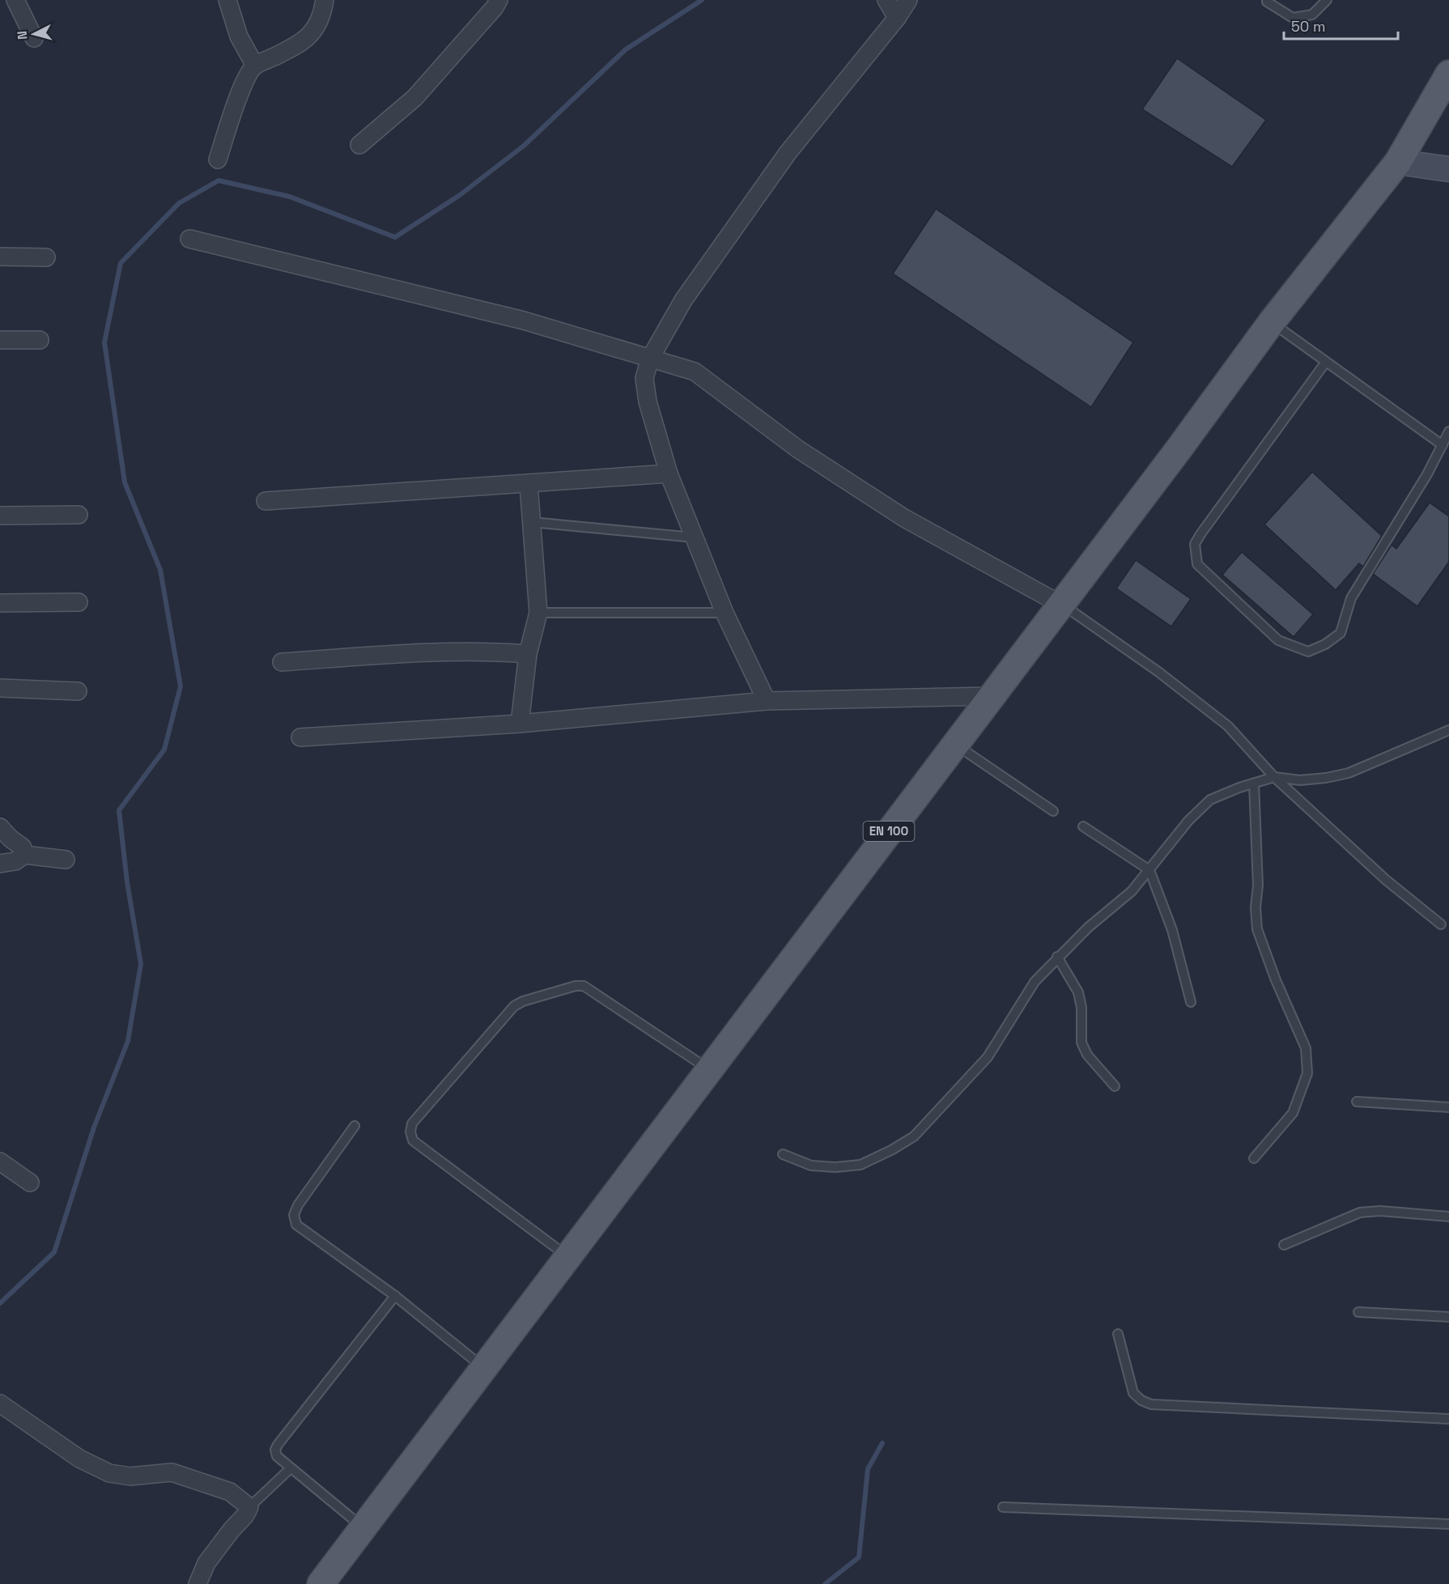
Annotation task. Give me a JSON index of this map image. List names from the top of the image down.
{
  "streets": {
    "main road": ["EN 100"]
  },
  "scale_bar": "50 m",
  "north": "left"
}
